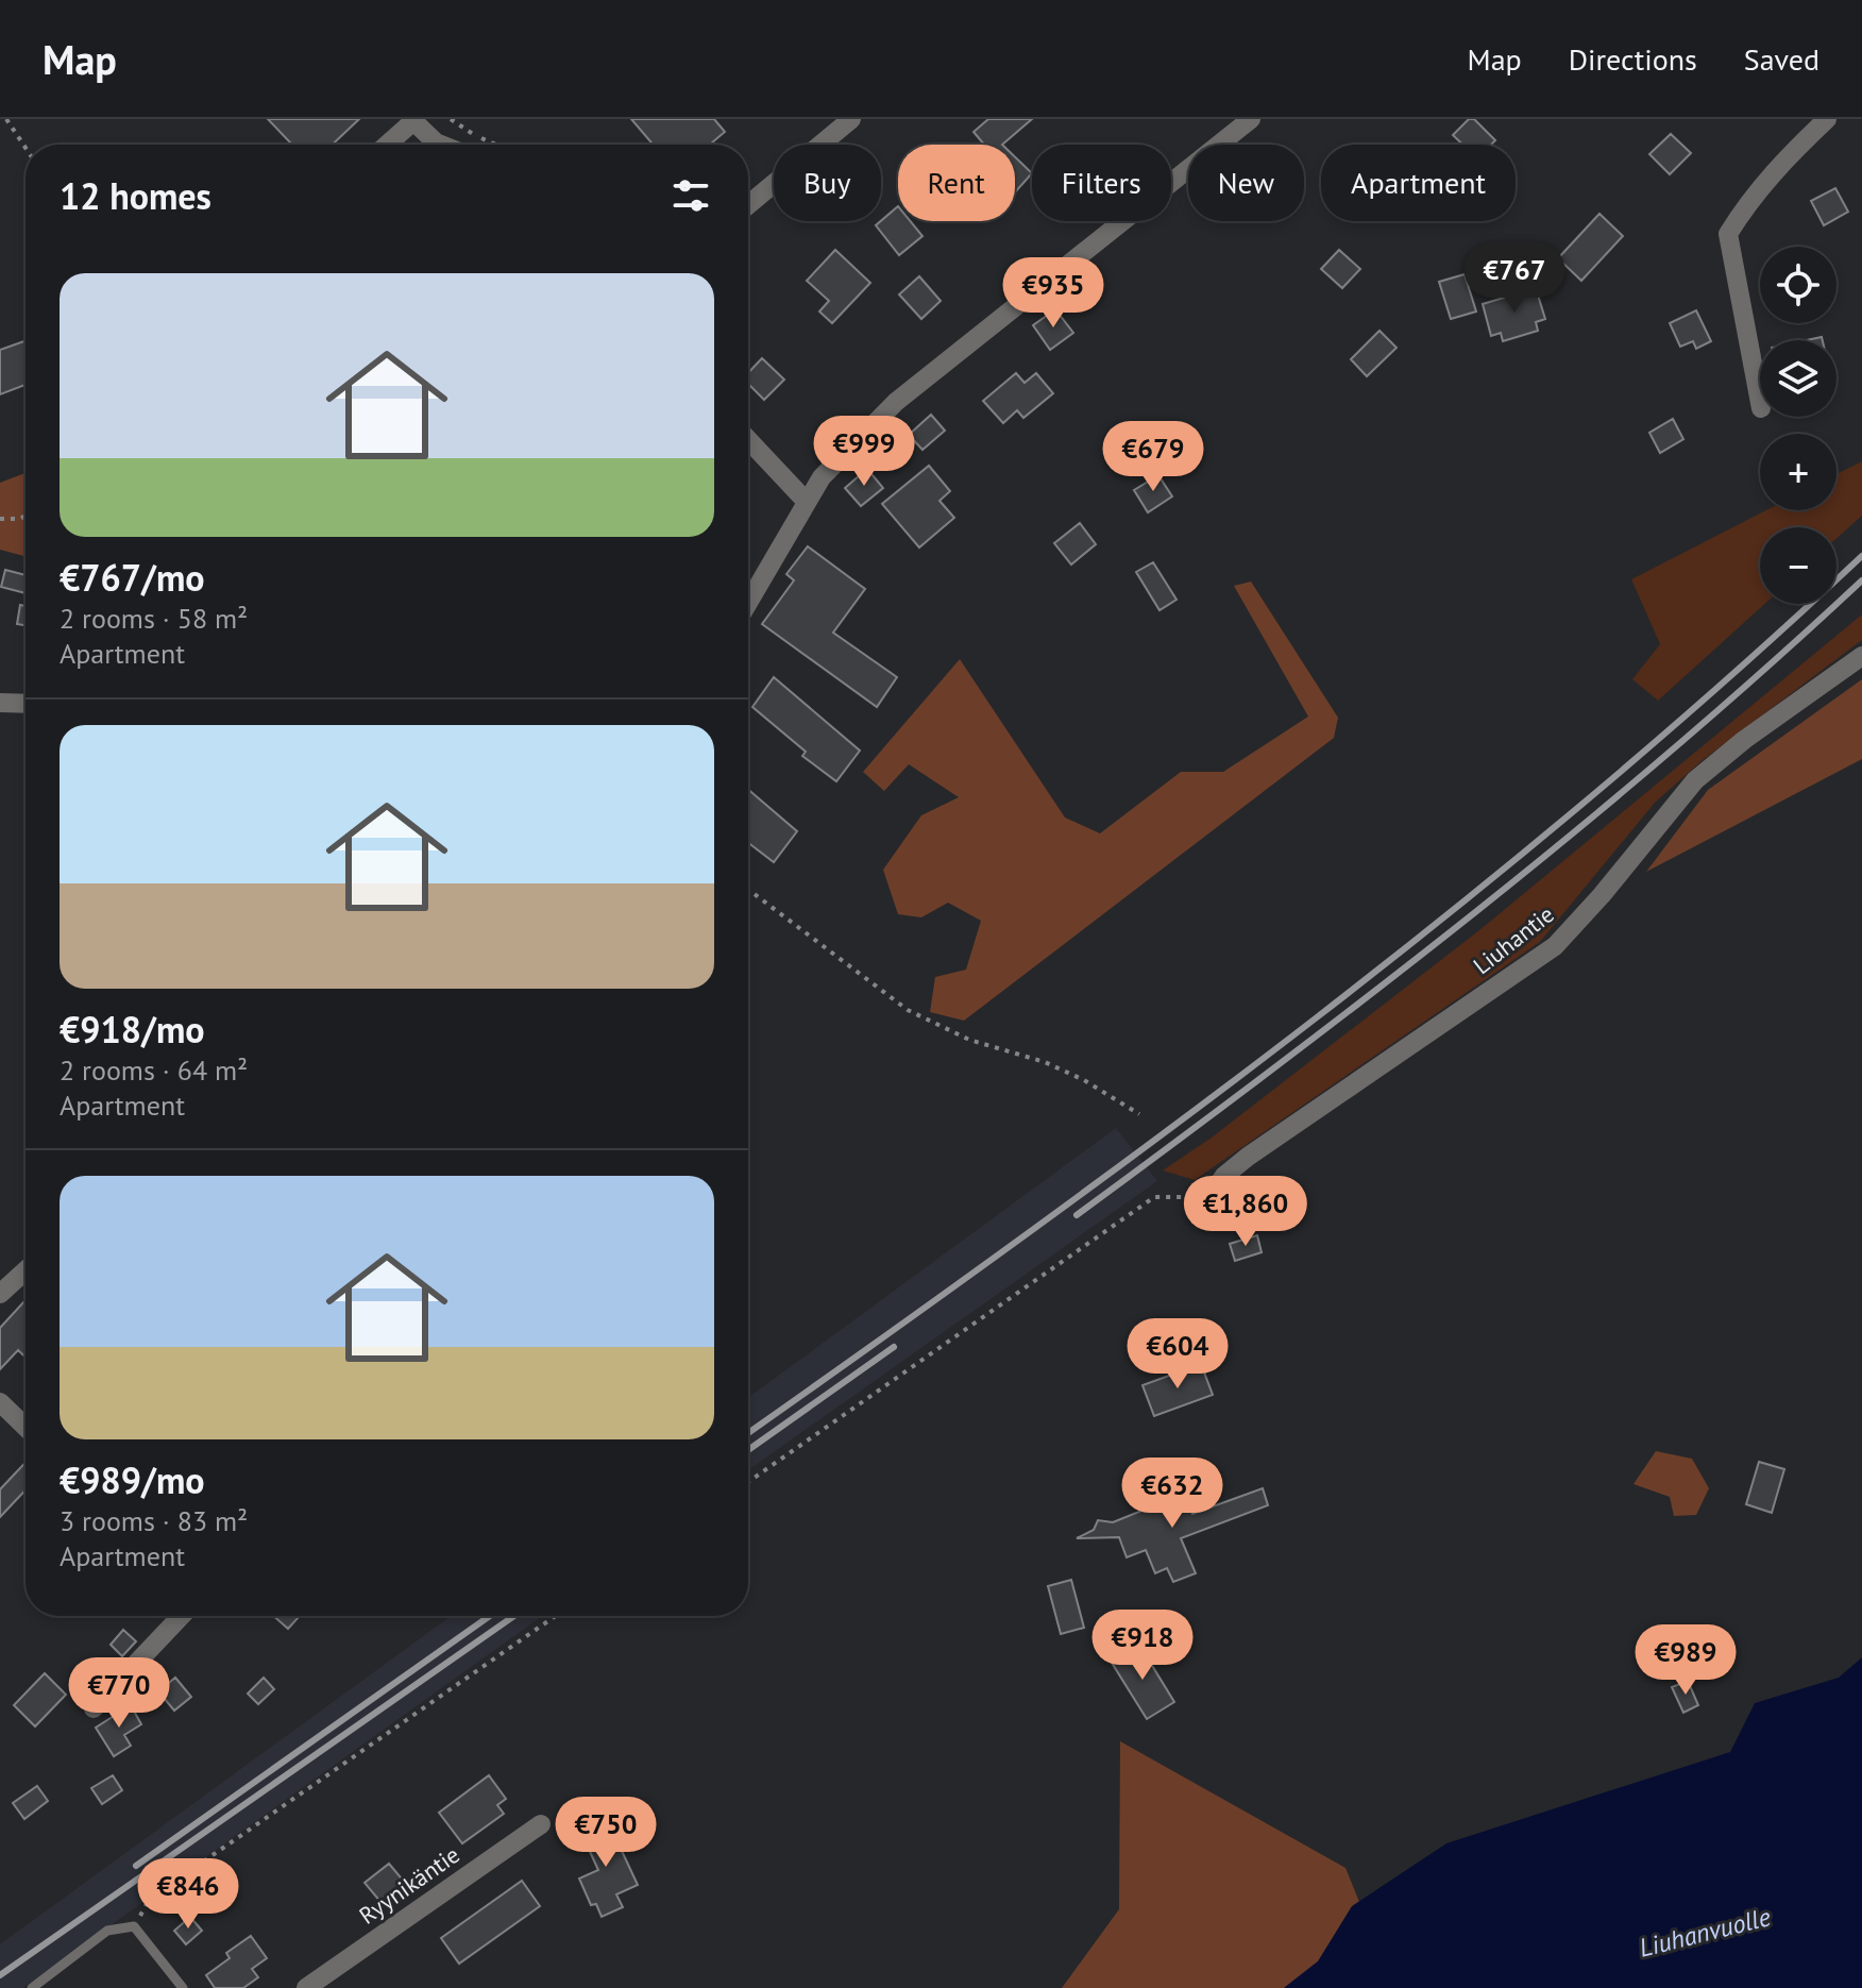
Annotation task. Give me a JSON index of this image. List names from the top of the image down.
{
  "streets": {
    "street": ["Liuhantie", "Ryynikäntie"]
  },
  "water": ["Liuhanvuolle"],
  "page": {
    "header": "Map",
    "nav": ["Map", "Directions", "Saved"],
    "chip": [
      "Buy",
      "Rent",
      "Filters",
      "New",
      "Apartment"
    ],
    "heading": "12 homes",
    "price": [
      "€767",
      "€935",
      "€999",
      "€679",
      "€1,860",
      "€604",
      "€632",
      "€918",
      "€989",
      "€770",
      "€750",
      "€846"
    ],
    "map_buttons": ["+", "−"],
    "list": [
      {
        "name": "€767/mo",
        "note": "2 rooms · 58 m² · Apartment"
      },
      {
        "name": "€918/mo",
        "note": "2 rooms · 64 m² · Apartment"
      },
      {
        "name": "€989/mo",
        "note": "3 rooms · 83 m² · Apartment"
      }
    ]
  }
}
